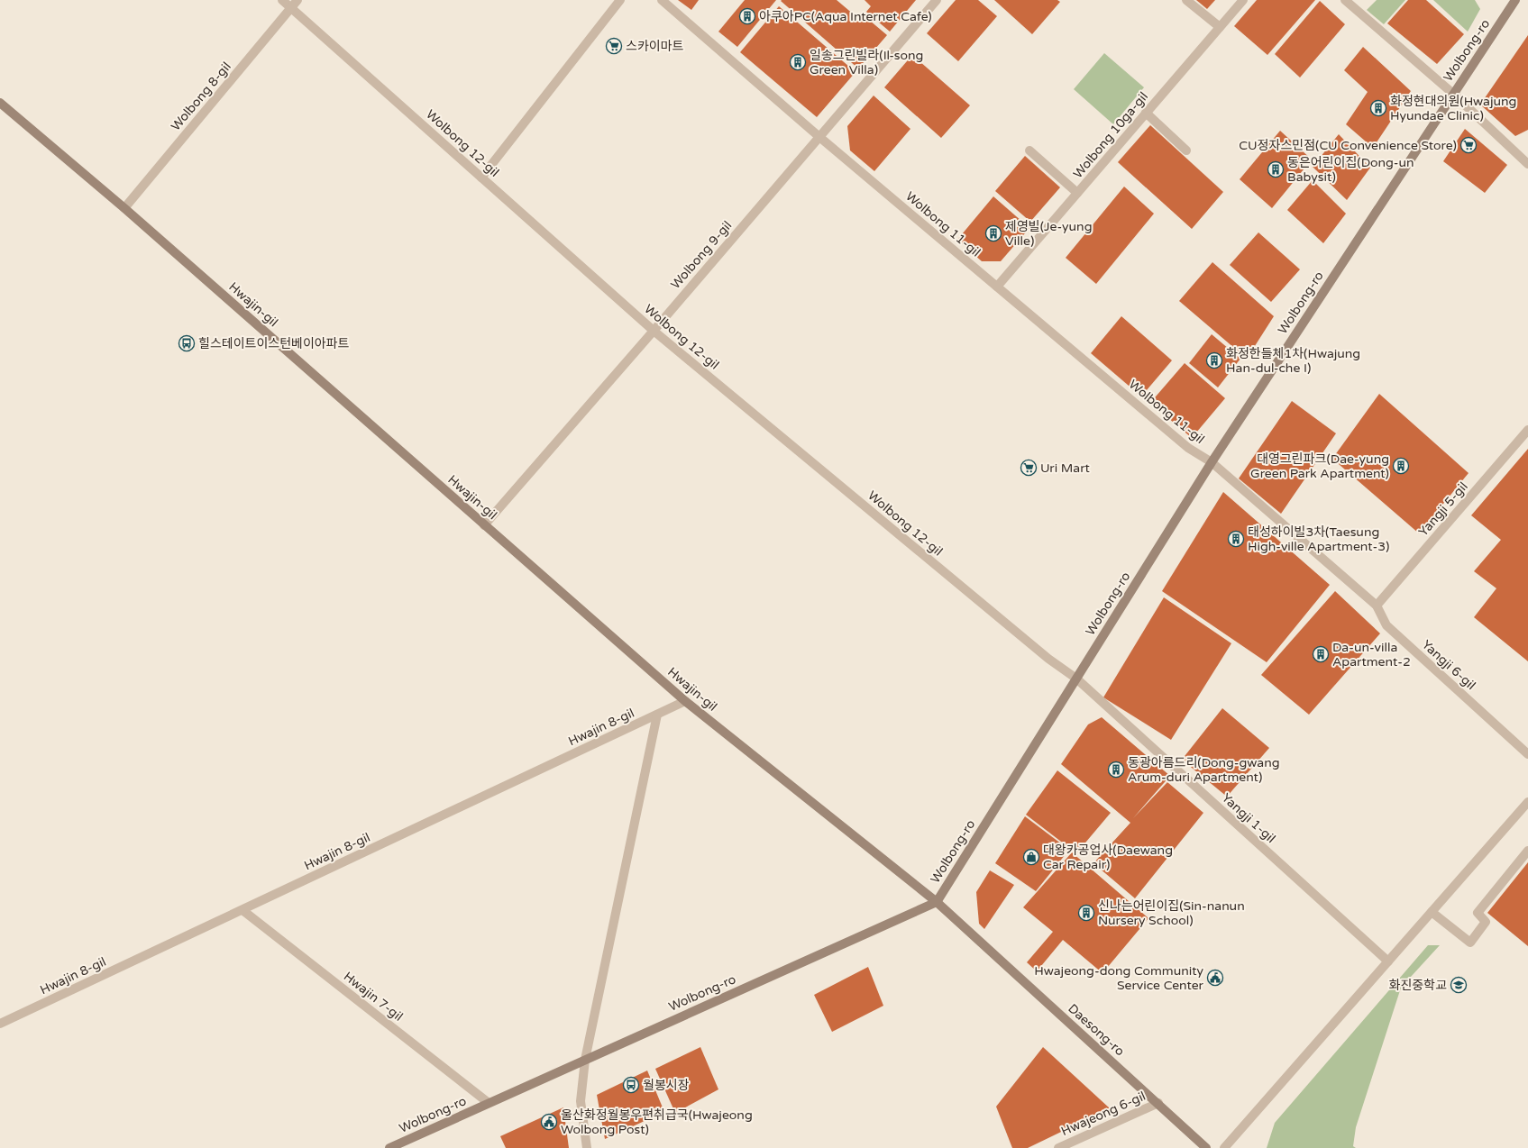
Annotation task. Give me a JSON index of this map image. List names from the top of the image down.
{
  "streets": {
    "street": [
      "Wolbong-ro",
      "Wolbong 8-gil",
      "Wolbong 10ga-gil",
      "Wolbong 12-gil",
      "Wolbong 11-gil",
      "Wolbong 9-gil",
      "Hwajin-gil",
      "Yangji 5-gil",
      "Yangji 6-gil",
      "Hwajin 8-gil",
      "Yangji 1-gil",
      "Hwajin 7-gil",
      "Daesong-ro",
      "Hwajeong 6-gil"
    ]
  },
  "crossings": [
    ["Wolbong-ro", "Wolbong 12-gil"],
    ["Wolbong-ro", "Wolbong 11-gil"],
    ["Wolbong-ro", "Hwajin-gil"],
    ["Wolbong-ro", "Yangji 6-gil"],
    ["Wolbong-ro", "Yangji 1-gil"],
    ["Wolbong-ro", "Hwajin 7-gil"],
    ["Wolbong-ro", "Daesong-ro"],
    ["Wolbong 8-gil", "Wolbong 12-gil"],
    ["Wolbong 8-gil", "Hwajin-gil"],
    ["Wolbong 10ga-gil", "Wolbong 11-gil"],
    ["Wolbong 12-gil", "Wolbong 9-gil"],
    ["Wolbong 12-gil", "Yangji 1-gil"],
    ["Wolbong 11-gil", "Wolbong 9-gil"],
    ["Wolbong 11-gil", "Yangji 6-gil"],
    ["Wolbong 9-gil", "Hwajin-gil"],
    ["Hwajin-gil", "Hwajin 8-gil"],
    ["Hwajin-gil", "Daesong-ro"],
    ["Yangji 5-gil", "Yangji 6-gil"],
    ["Hwajin 8-gil", "Hwajin 7-gil"],
    ["Daesong-ro", "Hwajeong 6-gil"]
  ],
  "places": {
    "building": [
      "아쿠아PC(Aqua Internet Cafe)",
      "일송그린빌라(Il-song Green Villa)",
      "화정현대의원(Hwajung Hyundae Clinic)",
      "동은어린이집(Dong-un Babysit)",
      "제영빌(Je-yung Ville)",
      "화정한들체1차(Hwajung Han-dul-che I)",
      "대영그린파크(Dae-yung Green Park Apartment)",
      "태성하이빌3차(Taesung High-ville Apartment-3)",
      "Da-un-villa Apartment-2",
      "동광아름드리(Dong-gwang Arum-duri Apartment)",
      "신나는어린이집(Sin-nanun Nursery School)"
    ],
    "supermarket": ["스카이마트", "CU정자스민점(CU Convenience Store)", "Uri Mart"],
    "bus stop": ["힐스테이트이스턴베이아파트", "월봉시장"],
    "shop": ["대왕카공업사(Daewang Car Repair)"],
    "public building": ["Hwajeong-dong Community Service Center", "울산화정월봉우편취급국(Hwajeong Wolbong Post)"],
    "school or university": ["화진중학교"]
  }
}
